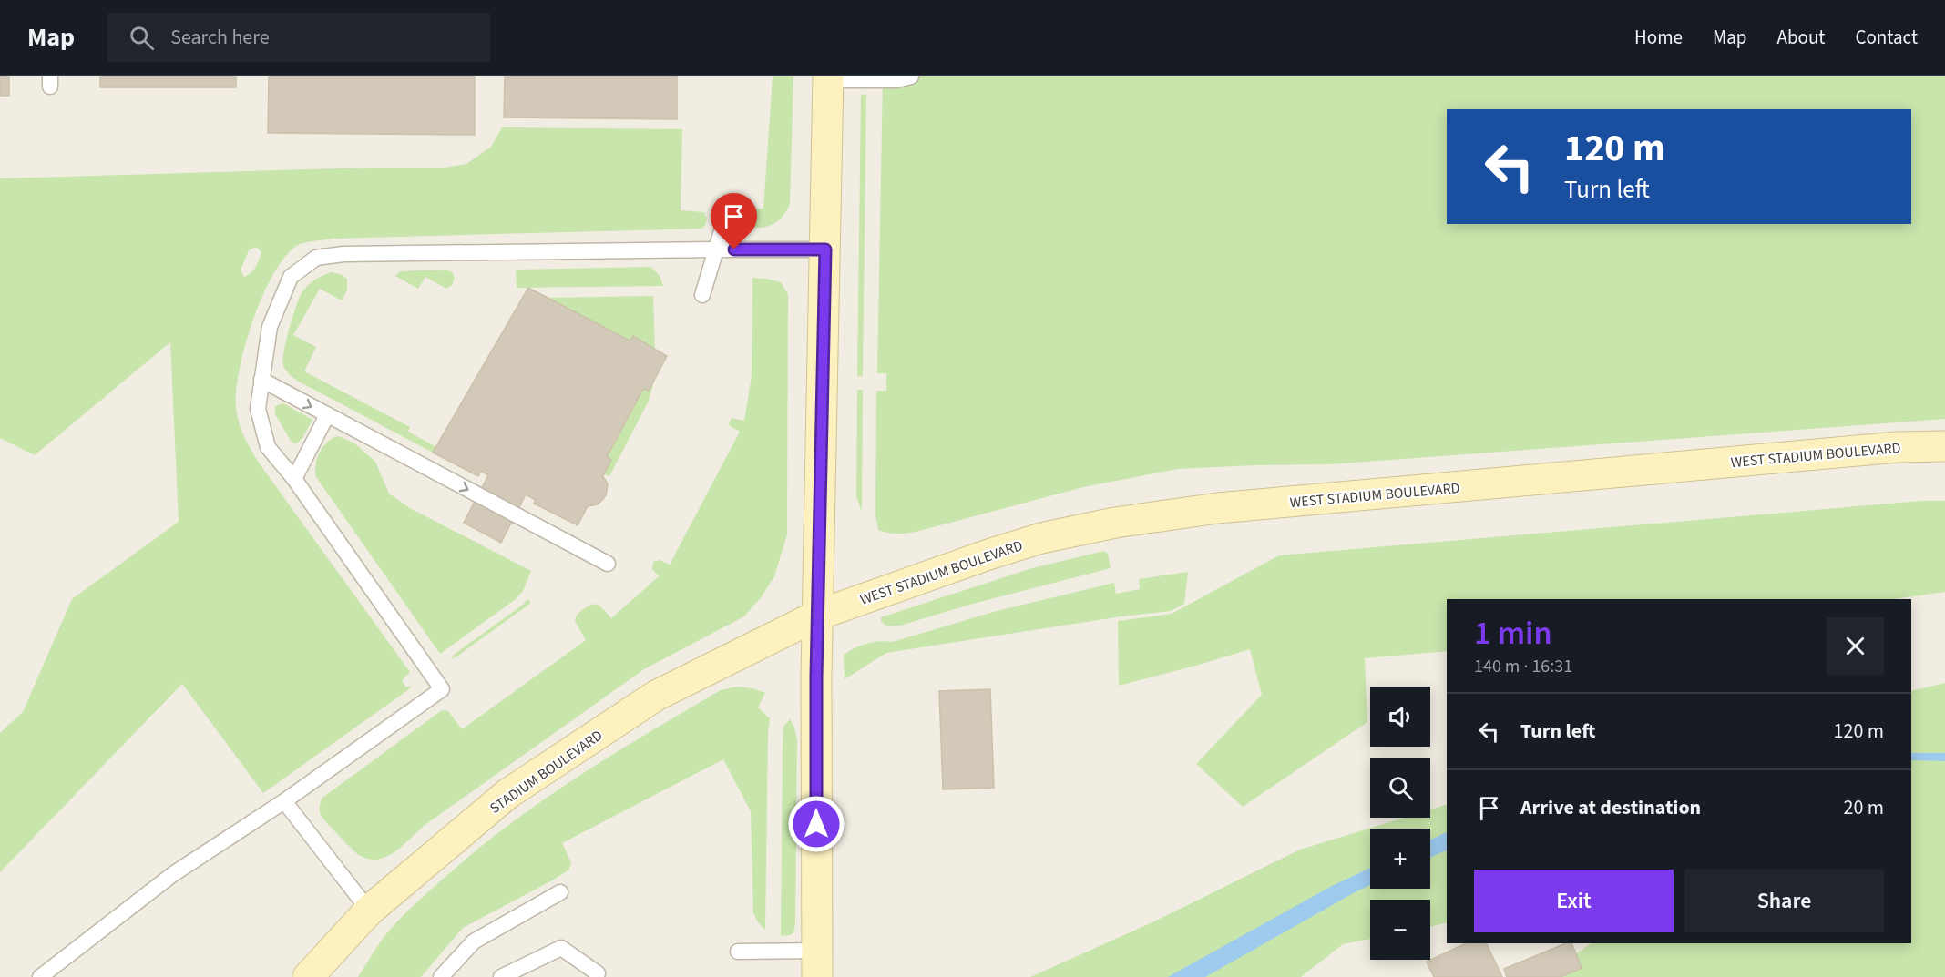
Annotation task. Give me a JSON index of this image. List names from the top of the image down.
{
  "streets": {
    "main road": ["WEST STADIUM BOULEVARD", "STADIUM BOULEVARD"]
  },
  "crossings": [
    ["WEST STADIUM BOULEVARD", "STADIUM BOULEVARD"]
  ],
  "page": {
    "header": "Map",
    "search": "Search here",
    "nav": [
      "Home",
      "Map",
      "About",
      "Contact"
    ],
    "turn": ["120 m", "Turn left"],
    "heading": ["1 min", "140 m · 16:31"],
    "map_buttons": ["+", "−"],
    "list": [
      {
        "name": "Turn left",
        "value": "120 m"
      },
      {
        "name": "Arrive at destination",
        "value": "20 m"
      }
    ],
    "buttons": ["Exit", "Share"]
  }
}
